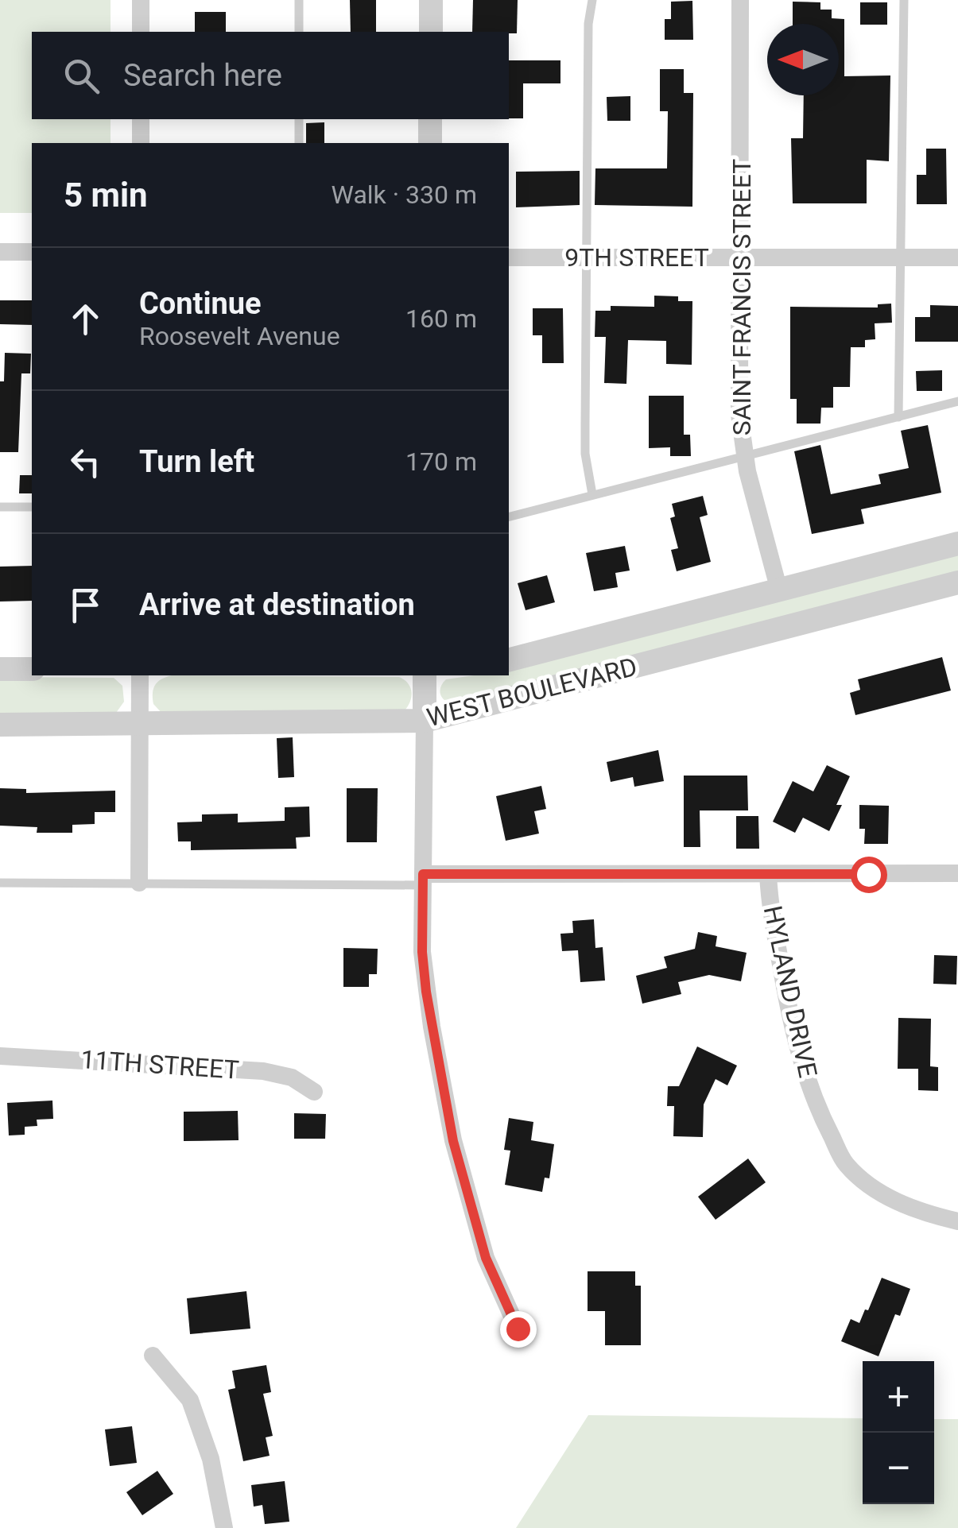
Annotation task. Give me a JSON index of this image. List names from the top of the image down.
{
  "streets": {
    "street": [
      "9TH STREET",
      "SAINT FRANCIS STREET",
      "WEST BOULEVARD",
      "HYLAND DRIVE",
      "11TH STREET"
    ]
  },
  "crossings": [
    ["9TH STREET", "SAINT FRANCIS STREET"],
    ["SAINT FRANCIS STREET", "WEST BOULEVARD"]
  ],
  "north": "left",
  "page": {
    "search": "Search here",
    "heading": ["5 min", "Walk · 330 m"],
    "list": [
      ["Continue", "Roosevelt Avenue", "160 m"],
      ["Turn left", "170 m"],
      "Arrive at destination"
    ],
    "map_buttons": ["+", "−"]
  }
}
